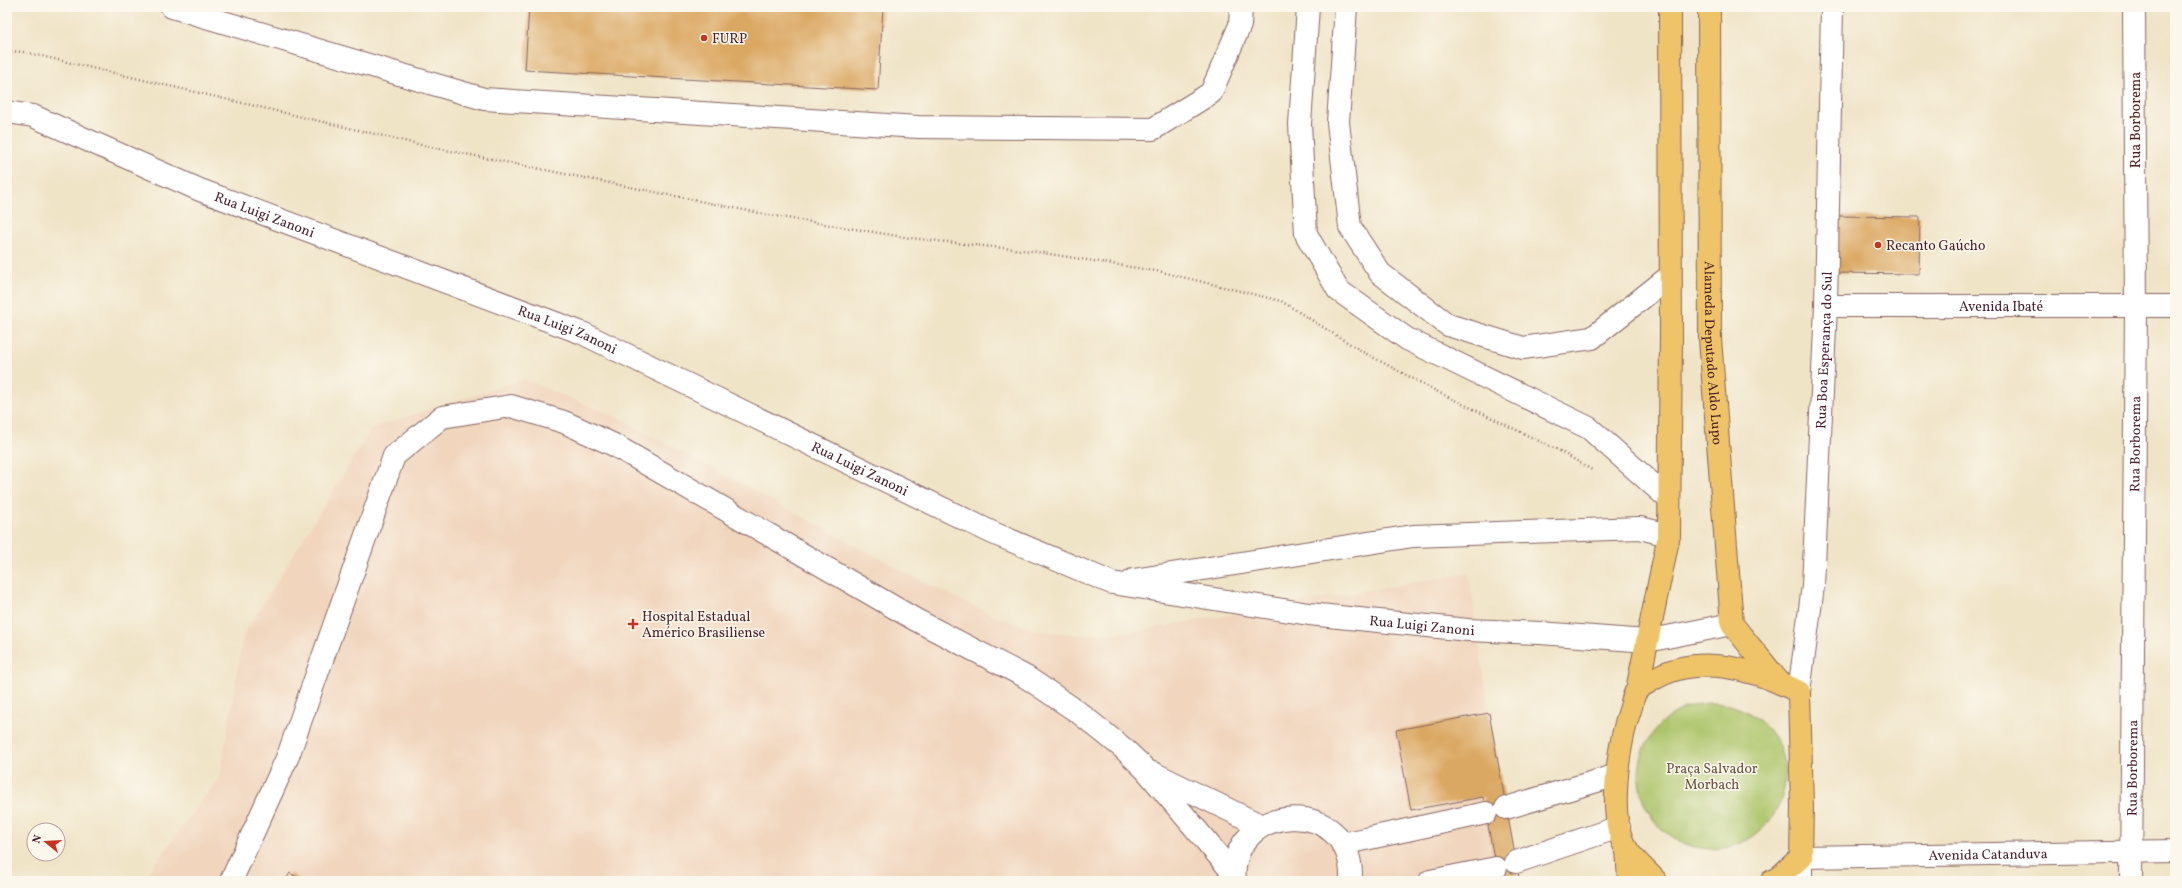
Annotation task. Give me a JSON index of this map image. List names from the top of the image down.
{
  "streets": {
    "main road": ["Alameda Deputado Aldo Lupo"],
    "street": [
      "Rua Borborema",
      "Rua Luigi Zanoni",
      "Avenida Ibaté",
      "Rua Boa Esperança do Sul",
      "Avenida Catanduva"
    ]
  },
  "crossings": [
    ["Rua Borborema", "Avenida Ibaté"],
    ["Rua Borborema", "Avenida Catanduva"],
    ["Rua Luigi Zanoni", "Alameda Deputado Aldo Lupo"],
    ["Avenida Ibaté", "Rua Boa Esperança do Sul"]
  ],
  "parks": ["Praça Salvador Morbach"],
  "places": {
    "other": ["FURP", "Recanto Gaúcho"],
    "health": ["Hospital Estadual Américo Brasiliense"]
  },
  "north": "left"
}
